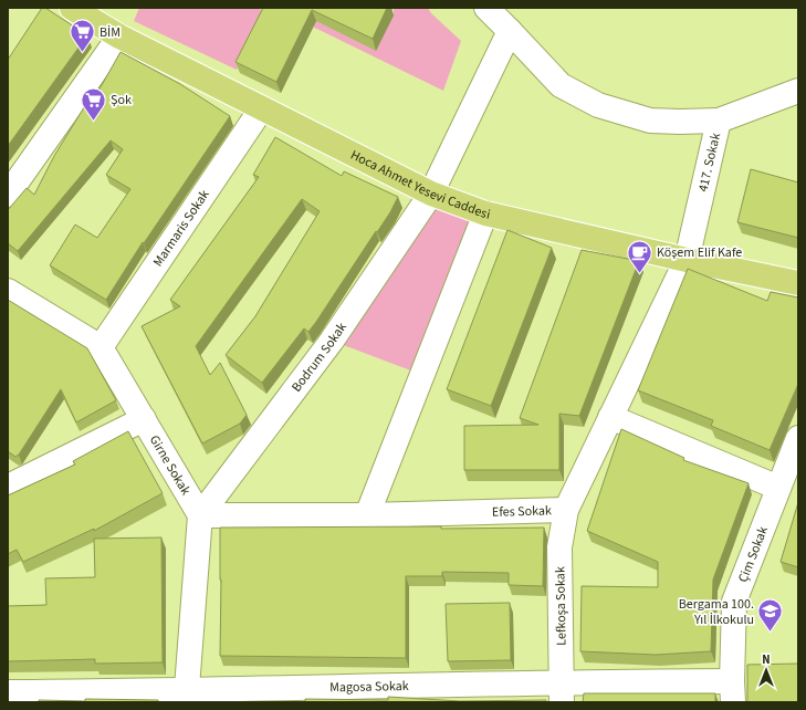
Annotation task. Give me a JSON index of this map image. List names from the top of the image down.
{
  "streets": {
    "main road": ["Hoca Ahmet Yesevi Caddesi"],
    "street": [
      "417. Sokak",
      "Marmaris Sokak",
      "Bodrum Sokak",
      "Girne Sokak",
      "Efes Sokak",
      "Çim Sokak",
      "Lefkoşa Sokak",
      "Magosa Sokak"
    ]
  },
  "crossings": [
    ["417. Sokak", "Hoca Ahmet Yesevi Caddesi"],
    ["417. Sokak", "Efes Sokak"],
    ["Hoca Ahmet Yesevi Caddesi", "Marmaris Sokak"],
    ["Hoca Ahmet Yesevi Caddesi", "Bodrum Sokak"],
    ["Hoca Ahmet Yesevi Caddesi", "Efes Sokak"],
    ["Marmaris Sokak", "Girne Sokak"],
    ["Bodrum Sokak", "Girne Sokak"],
    ["Bodrum Sokak", "Efes Sokak"],
    ["Girne Sokak", "Efes Sokak"],
    ["Efes Sokak", "Lefkoşa Sokak"],
    ["Çim Sokak", "Magosa Sokak"],
    ["Lefkoşa Sokak", "Magosa Sokak"]
  ],
  "places": {
    "supermarket": ["BİM", "Şok"],
    "cafe": ["Köşem Elif Kafe"],
    "school or university": ["Bergama 100. Yıl İlkokulu"]
  },
  "north": "top"
}
